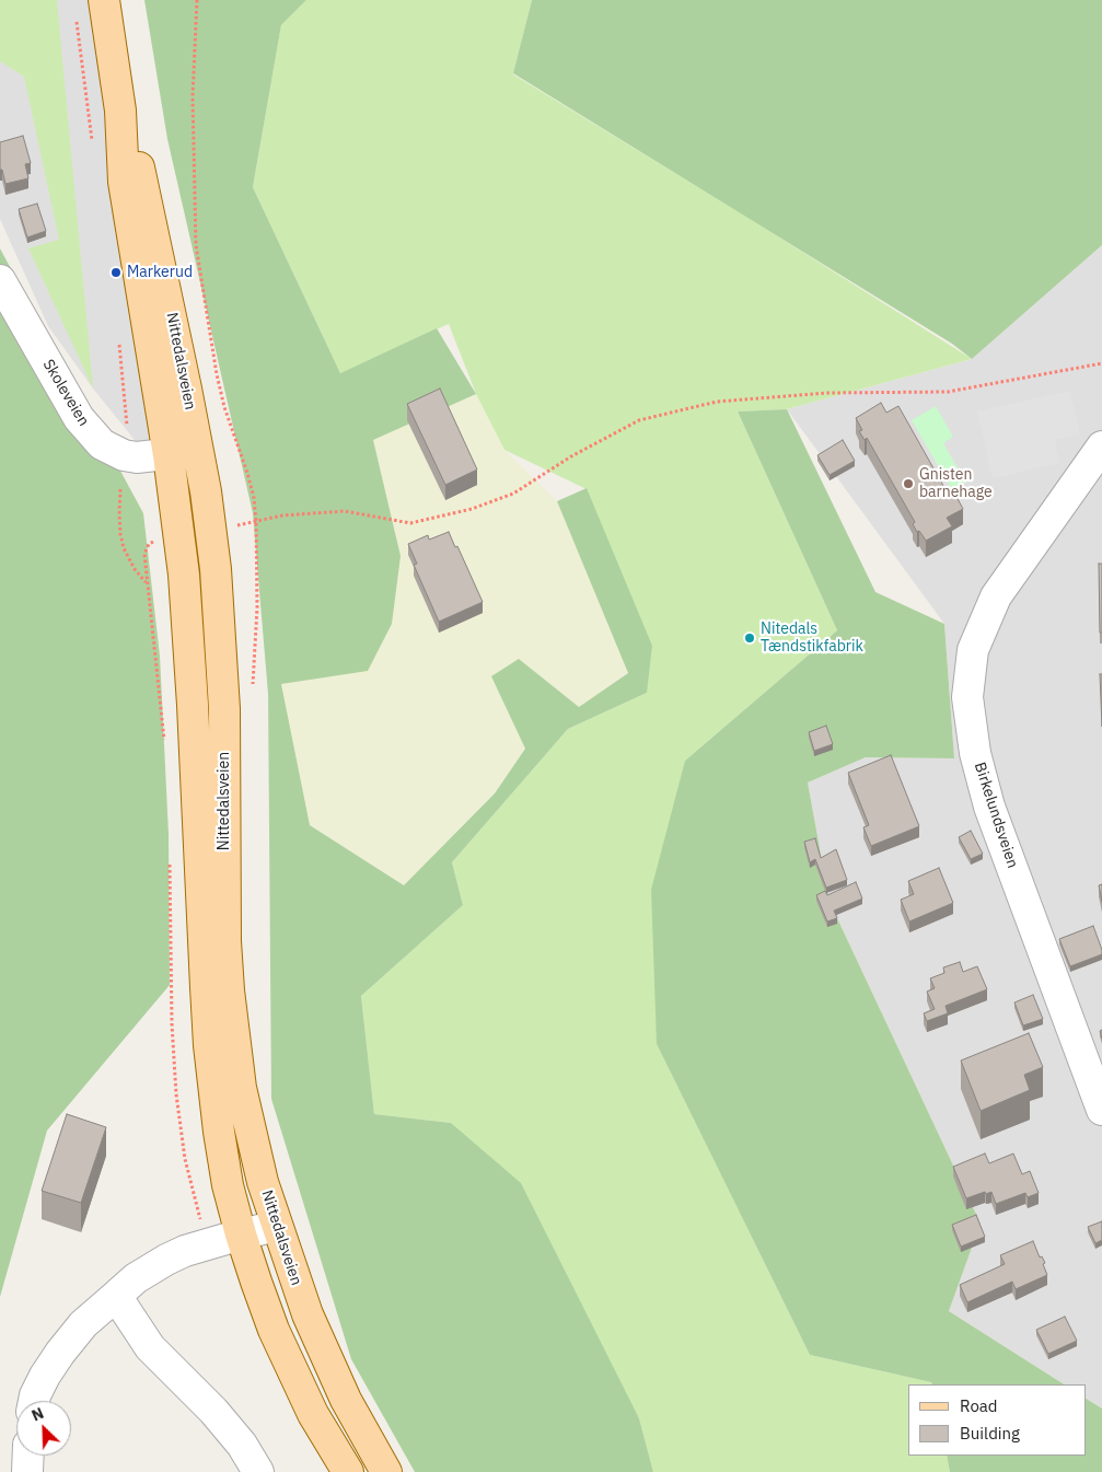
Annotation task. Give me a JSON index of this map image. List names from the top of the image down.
{
  "streets": {
    "main road": ["Nittedalsveien"],
    "street": ["Skoleveien", "Birkelundsveien"]
  },
  "crossings": [
    ["Nittedalsveien", "Skoleveien"]
  ],
  "places": ["Markerud", "Gnisten barnehage", "Nitedals Tændstikfabrik"],
  "legend": ["Road", "Building"],
  "north": "top left"
}
